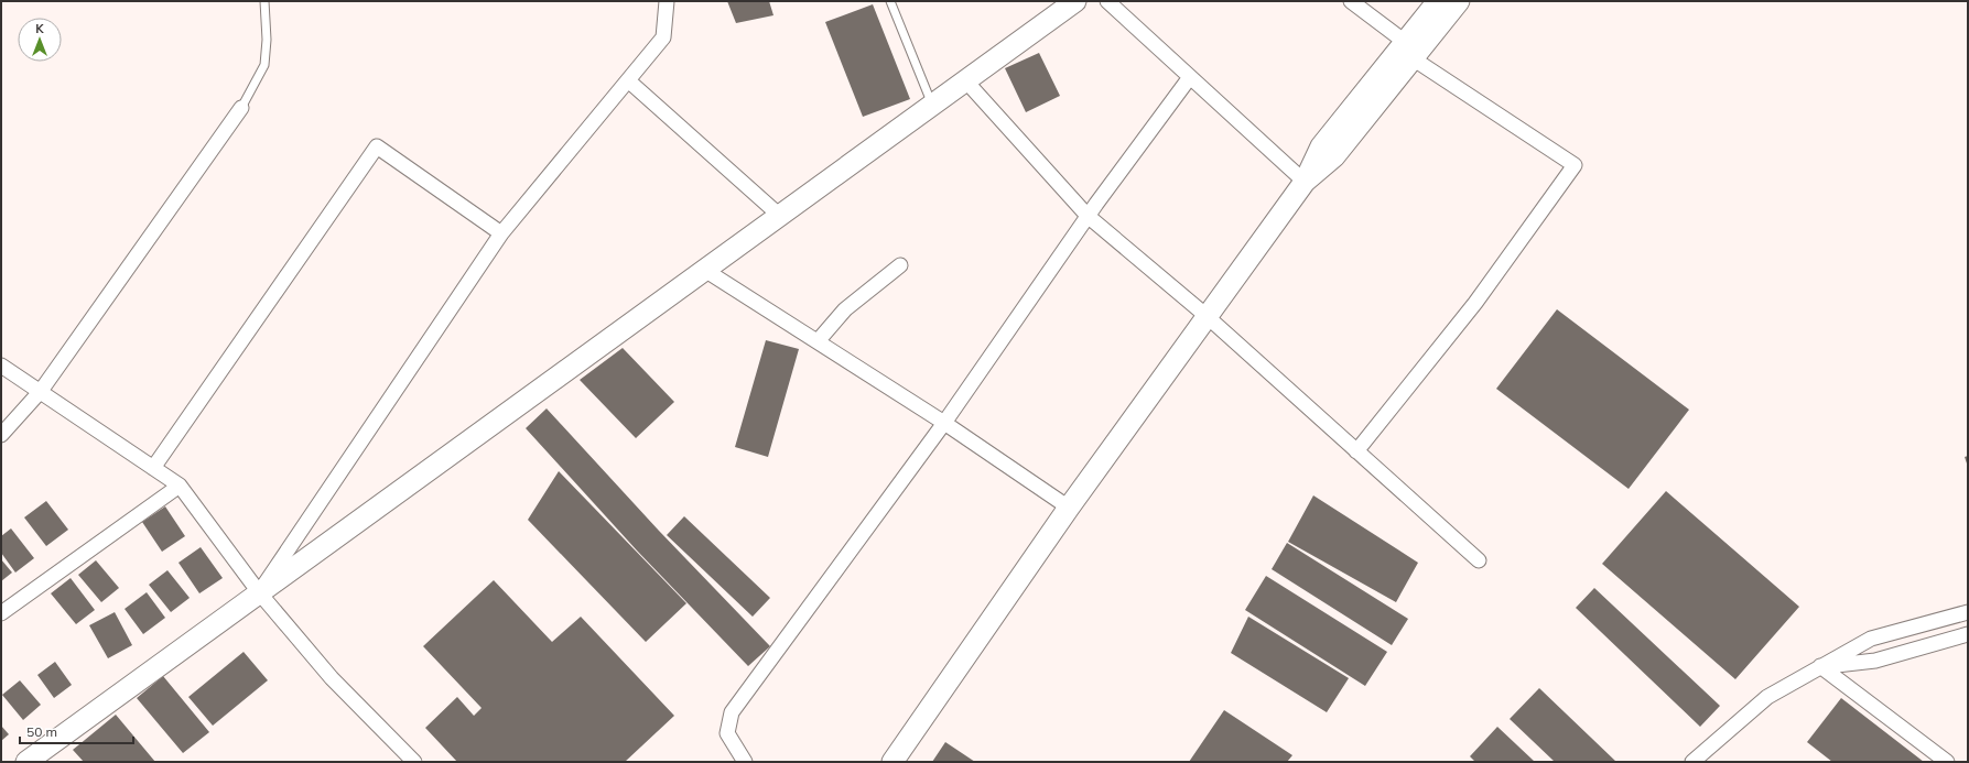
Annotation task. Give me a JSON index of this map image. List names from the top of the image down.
{
  "scale_bar": "50 m",
  "north": "top"
}
